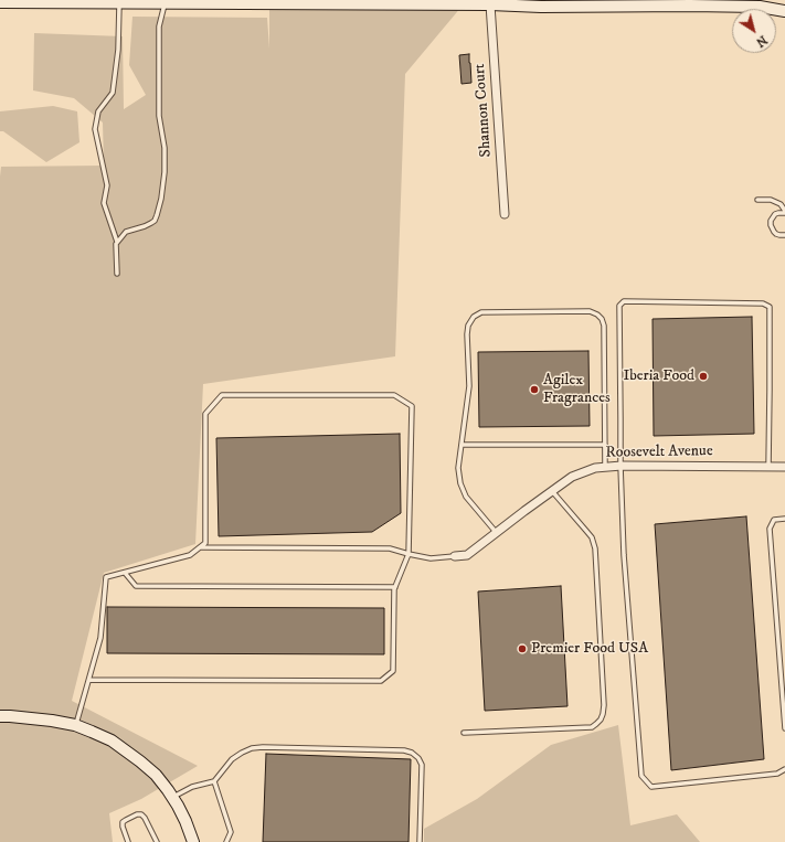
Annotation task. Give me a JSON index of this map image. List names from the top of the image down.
{
  "streets": {
    "street": ["Shannon Court", "Roosevelt Avenue"]
  },
  "places": ["Iberia Food", "Agilex Fragrances", "Premier Food USA"],
  "north": "bottom right"
}
